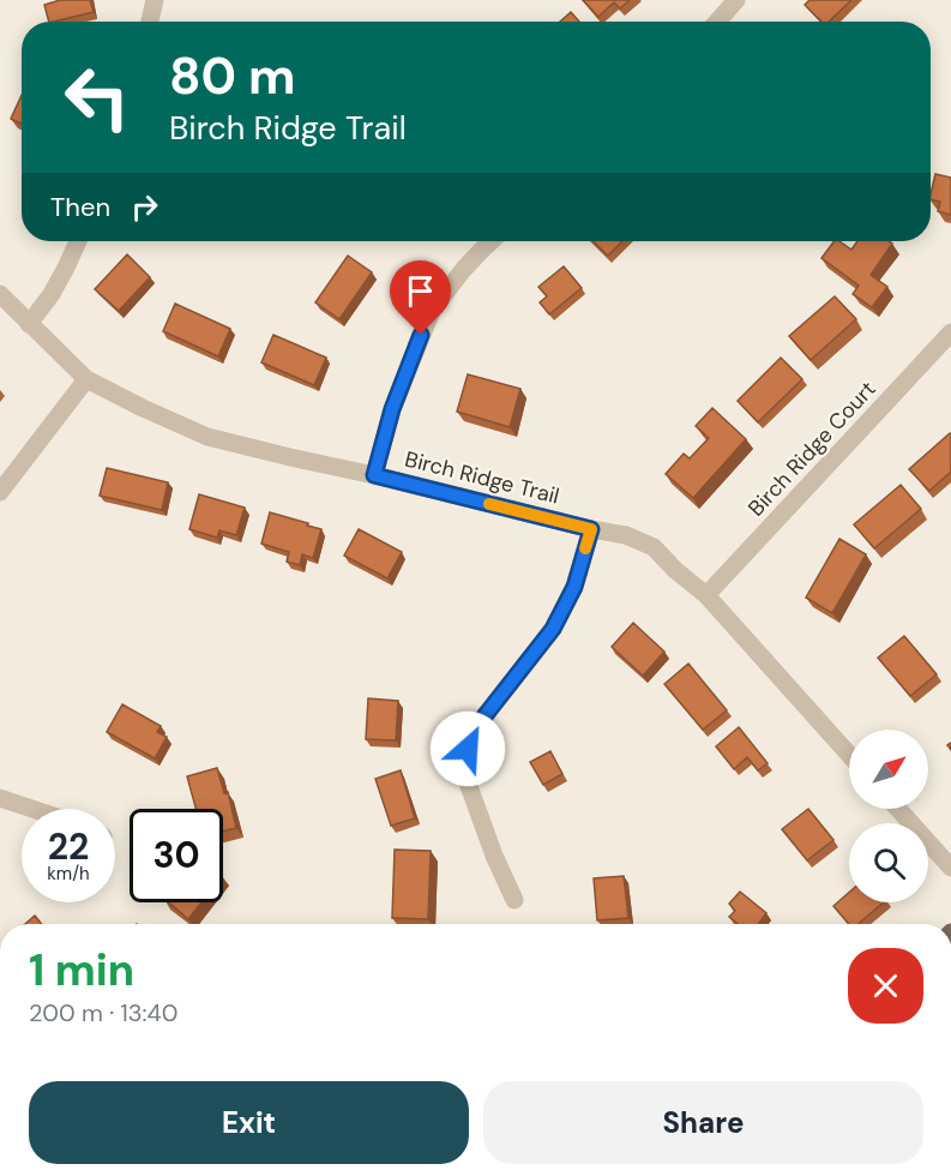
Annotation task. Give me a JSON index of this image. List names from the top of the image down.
{
  "streets": {
    "street": ["Birch Ridge Court", "Birch Ridge Trail"]
  },
  "crossings": [
    ["Birch Ridge Court", "Birch Ridge Trail"]
  ],
  "north": "top right",
  "page": {
    "turn": ["80 m", "Birch Ridge Trail"],
    "then": "Then",
    "speed": "22 km/h",
    "limit": "30",
    "heading": ["1 min", "200 m · 13:40"],
    "buttons": ["Exit", "Share"]
  }
}
